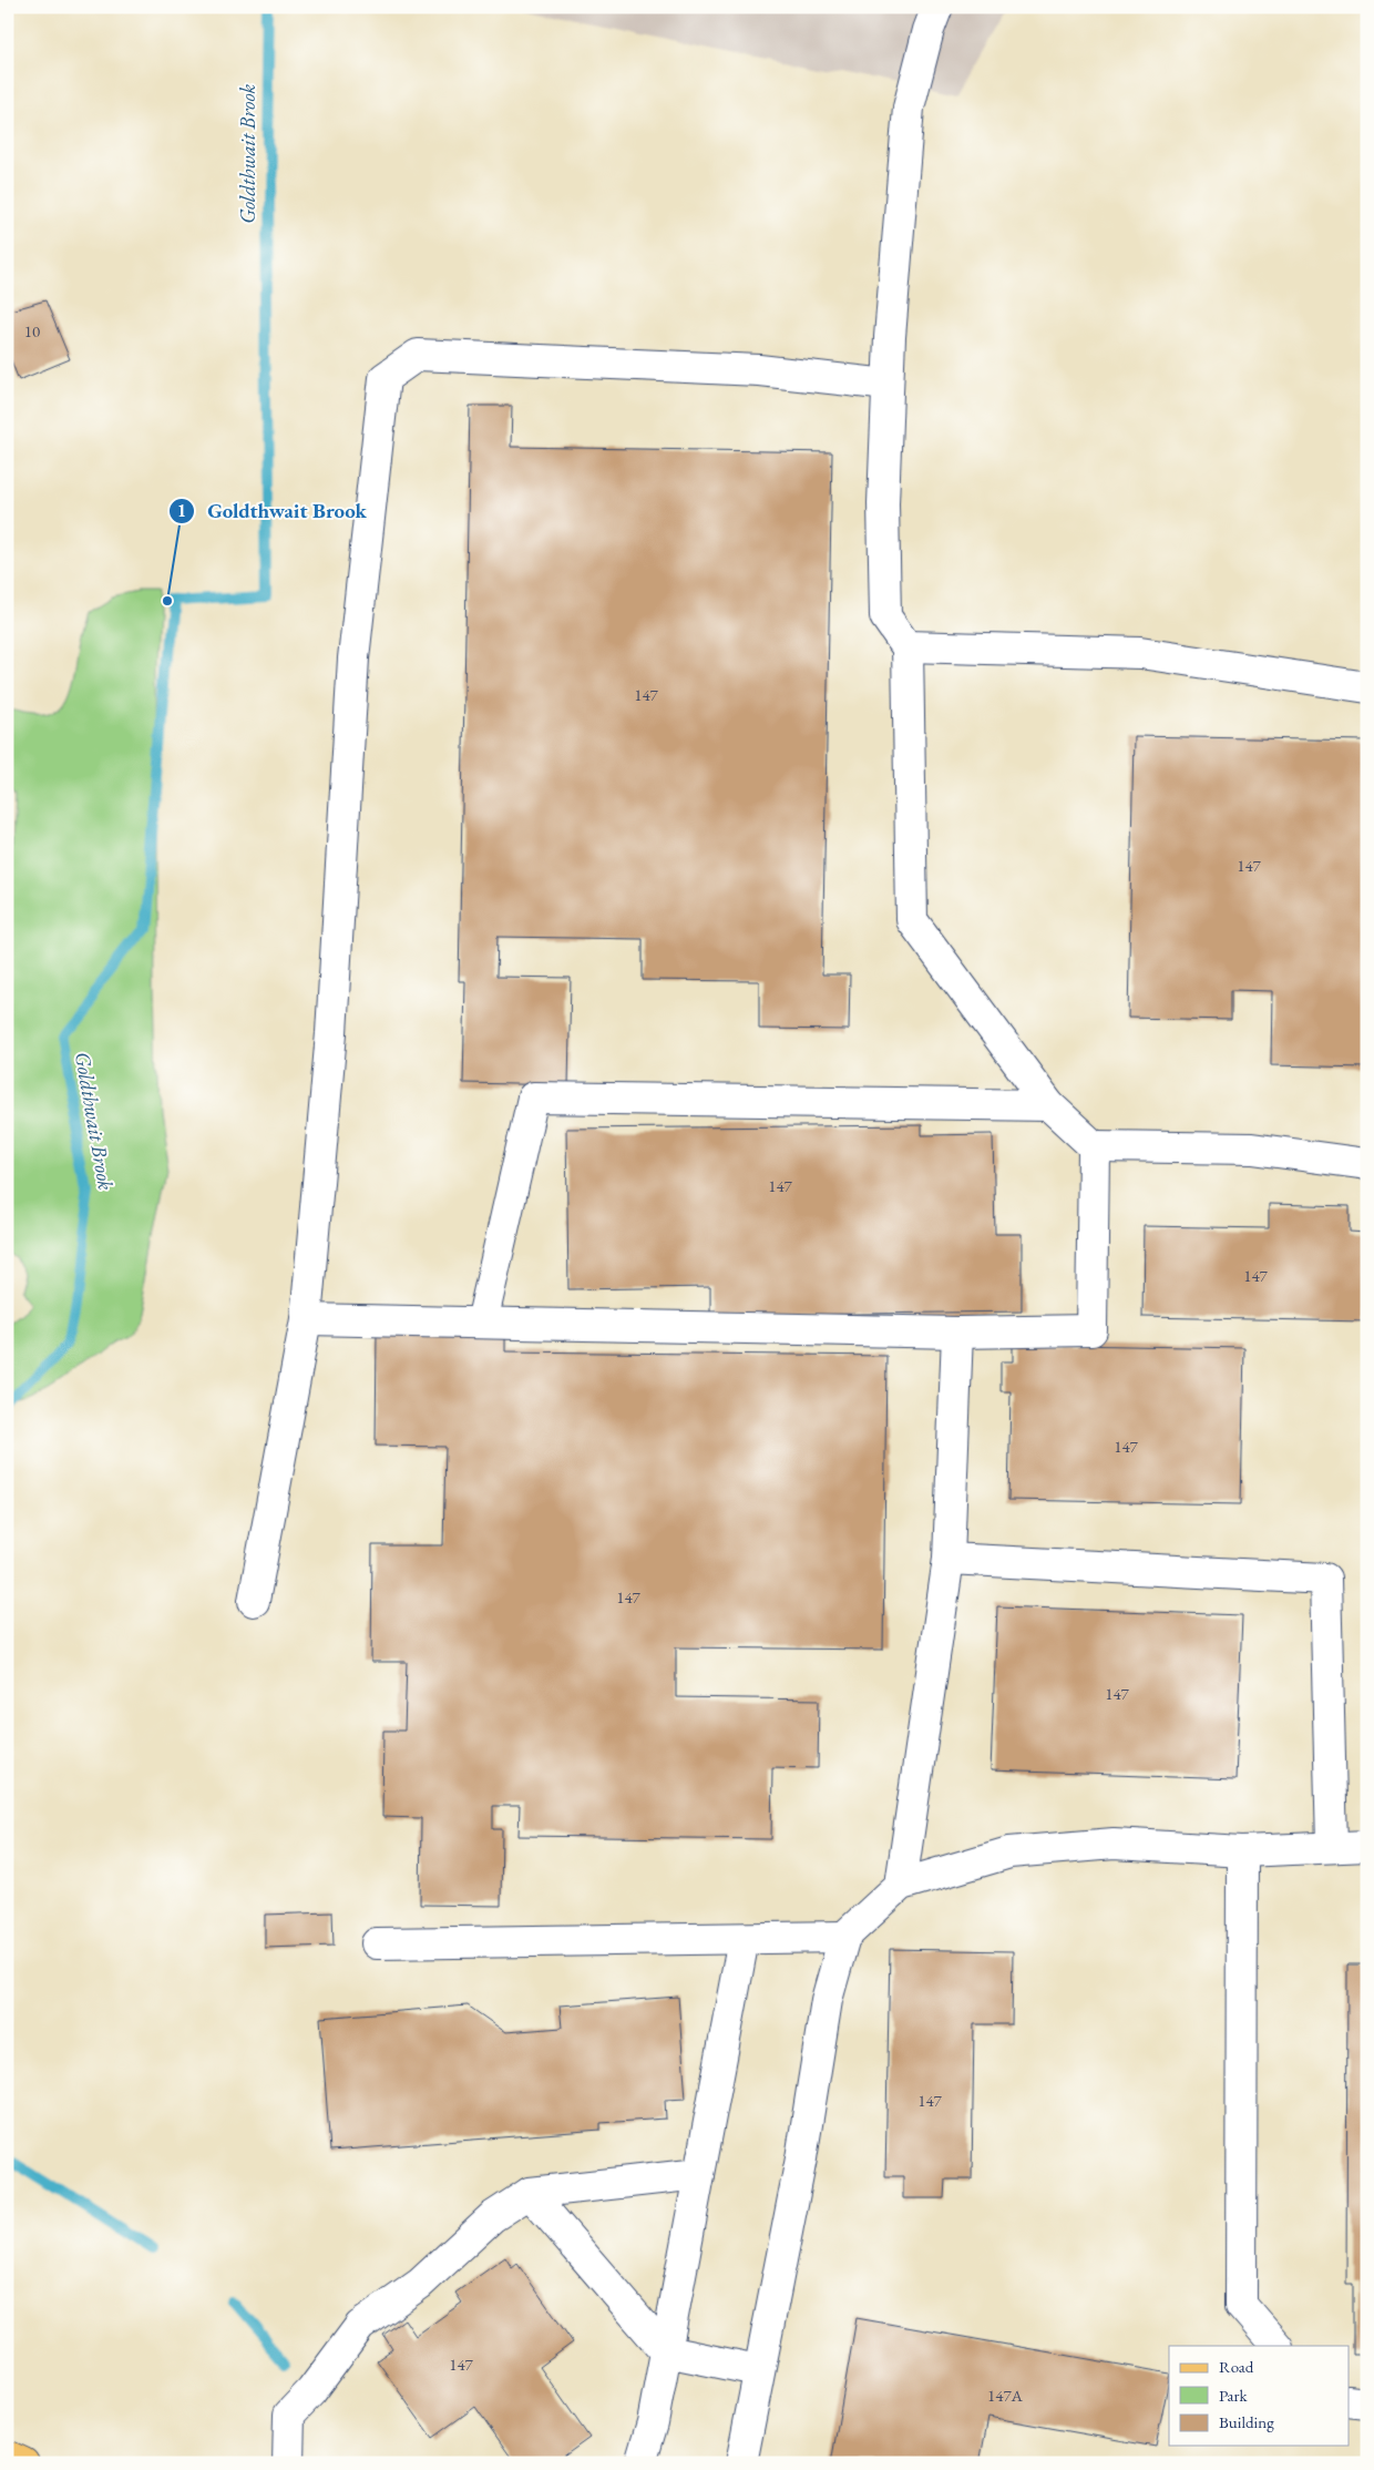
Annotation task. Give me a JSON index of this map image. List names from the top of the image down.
{
  "water": ["Goldthwait Brook"],
  "places": ["Goldthwait Brook"],
  "house_numbers": [
    "10",
    "147",
    "147",
    "147",
    "147",
    "147",
    "147",
    "147",
    "147",
    "147",
    "147A"
  ],
  "legend": ["Road", "Park", "Building"]
}
